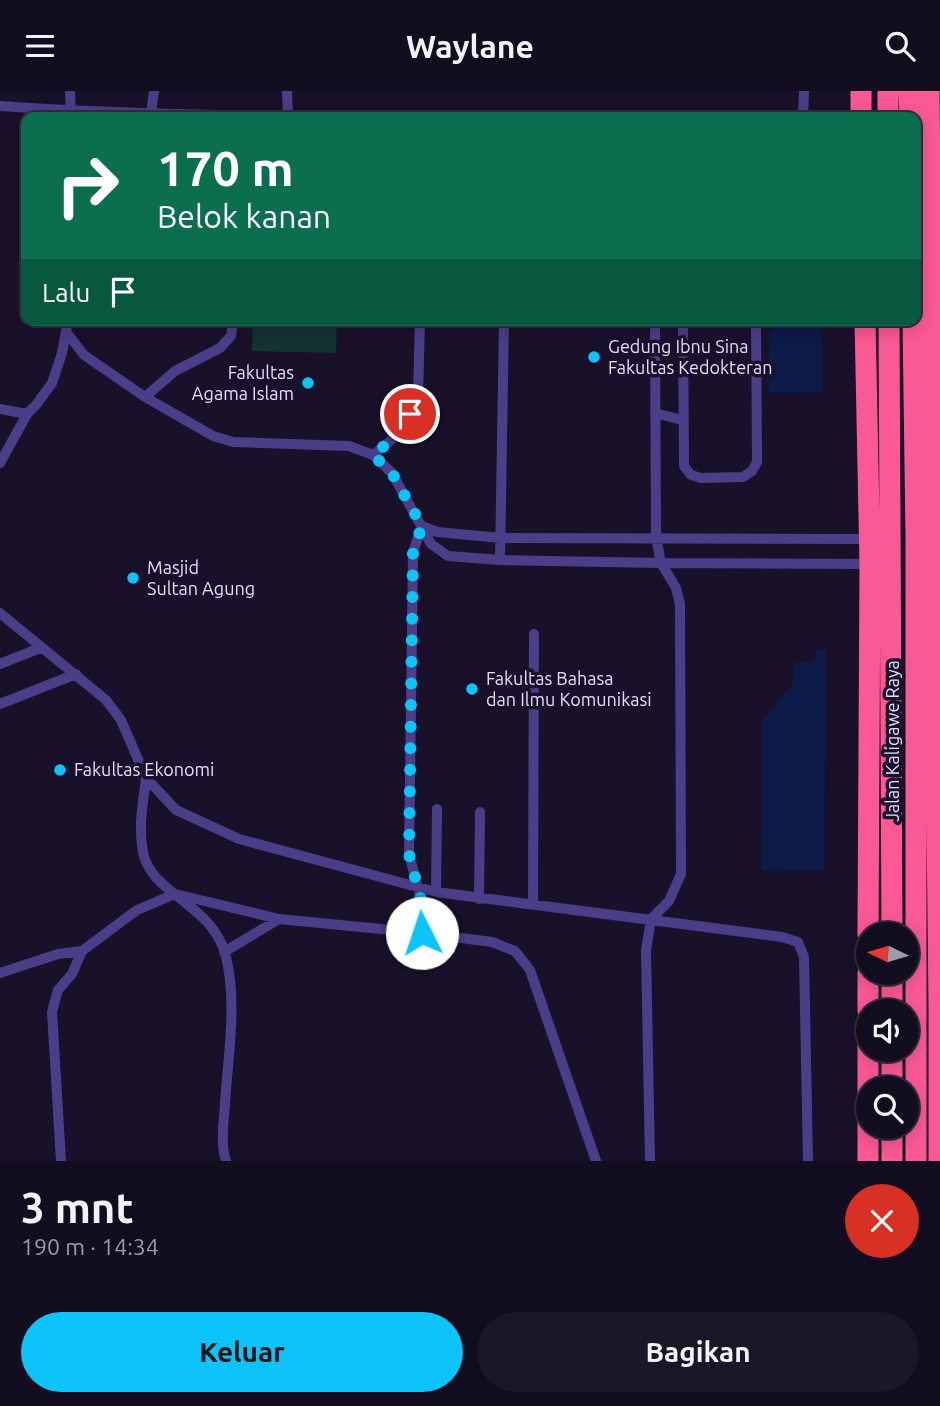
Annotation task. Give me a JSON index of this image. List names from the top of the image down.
{
  "streets": {
    "highway": ["Jalan Kaligawe Raya"]
  },
  "places": [
    "Gedung Ibnu Sina Fakultas Kedokteran",
    "Fakultas Agama Islam",
    "Masjid Sultan Agung",
    "Fakultas Bahasa dan Ilmu Komunikasi",
    "Fakultas Ekonomi"
  ],
  "north": "left",
  "page": {
    "header": "Waylane",
    "turn": ["170 m", "Belok kanan"],
    "then": "Lalu",
    "heading": ["3 mnt", "190 m · 14:34"],
    "buttons": ["Keluar", "Bagikan"]
  }
}
